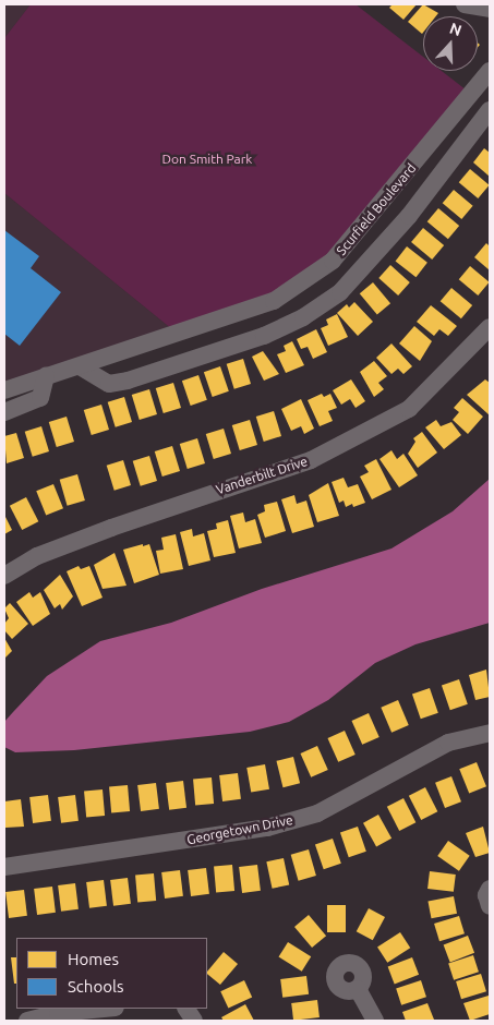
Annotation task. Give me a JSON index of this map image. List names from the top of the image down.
{
  "streets": {
    "street": ["Scurfield Boulevard", "Vanderbilt Drive", "Georgetown Drive"]
  },
  "parks": ["Don Smith Park"],
  "legend": ["Homes", "Schools"],
  "north": "top"
}
